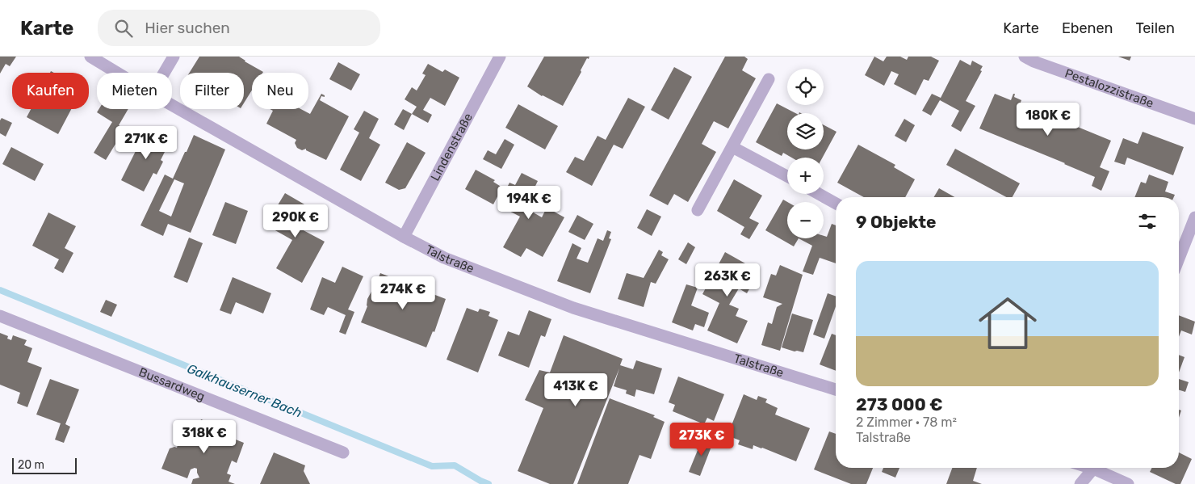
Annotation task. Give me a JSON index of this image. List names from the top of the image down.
{
  "streets": {
    "street": [
      "Pestalozzistraße",
      "Lindenstraße",
      "Talstraße",
      "Bussardweg"
    ]
  },
  "crossings": [
    ["Lindenstraße", "Talstraße"]
  ],
  "water": ["Galkhauserner Bach"],
  "scale_bar": "20 m",
  "page": {
    "header": "Karte",
    "search": "Hier suchen",
    "nav": ["Karte", "Ebenen", "Teilen"],
    "map_buttons": ["+", "−"],
    "chip": [
      "Kaufen",
      "Mieten",
      "Filter",
      "Neu"
    ],
    "price": [
      "180K €",
      "271K €",
      "194K €",
      "290K €",
      "263K €",
      "274K €",
      "413K €",
      "318K €",
      "273K €"
    ],
    "heading": "9 Objekte",
    "list": [
      {
        "name": "273 000 €",
        "note": "2 Zimmer · 78 m² · Talstraße"
      }
    ],
    "scale": "20 m"
  }
}
